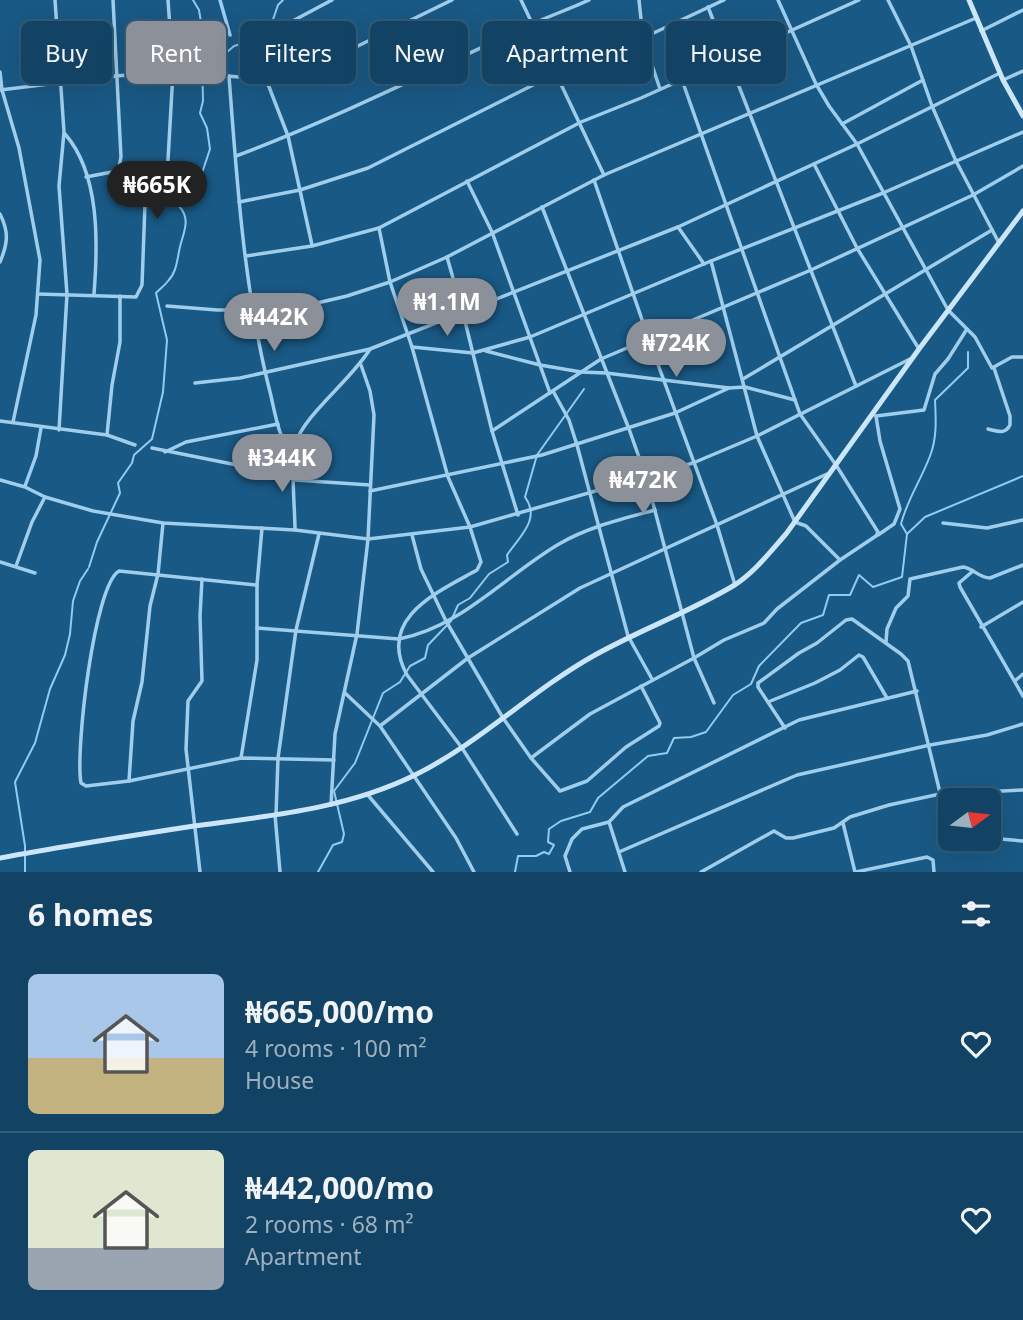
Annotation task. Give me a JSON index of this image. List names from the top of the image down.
{
  "north": "right",
  "page": {
    "chip": [
      "Buy",
      "Rent",
      "Filters",
      "New",
      "Apartment",
      "House"
    ],
    "price": [
      "₦665K",
      "₦1.1M",
      "₦442K",
      "₦724K",
      "₦344K",
      "₦472K"
    ],
    "heading": "6 homes",
    "list": [
      {
        "name": "₦665,000/mo",
        "note": "4 rooms · 100 m² · House"
      },
      {
        "name": "₦442,000/mo",
        "note": "2 rooms · 68 m² · Apartment"
      }
    ]
  }
}
